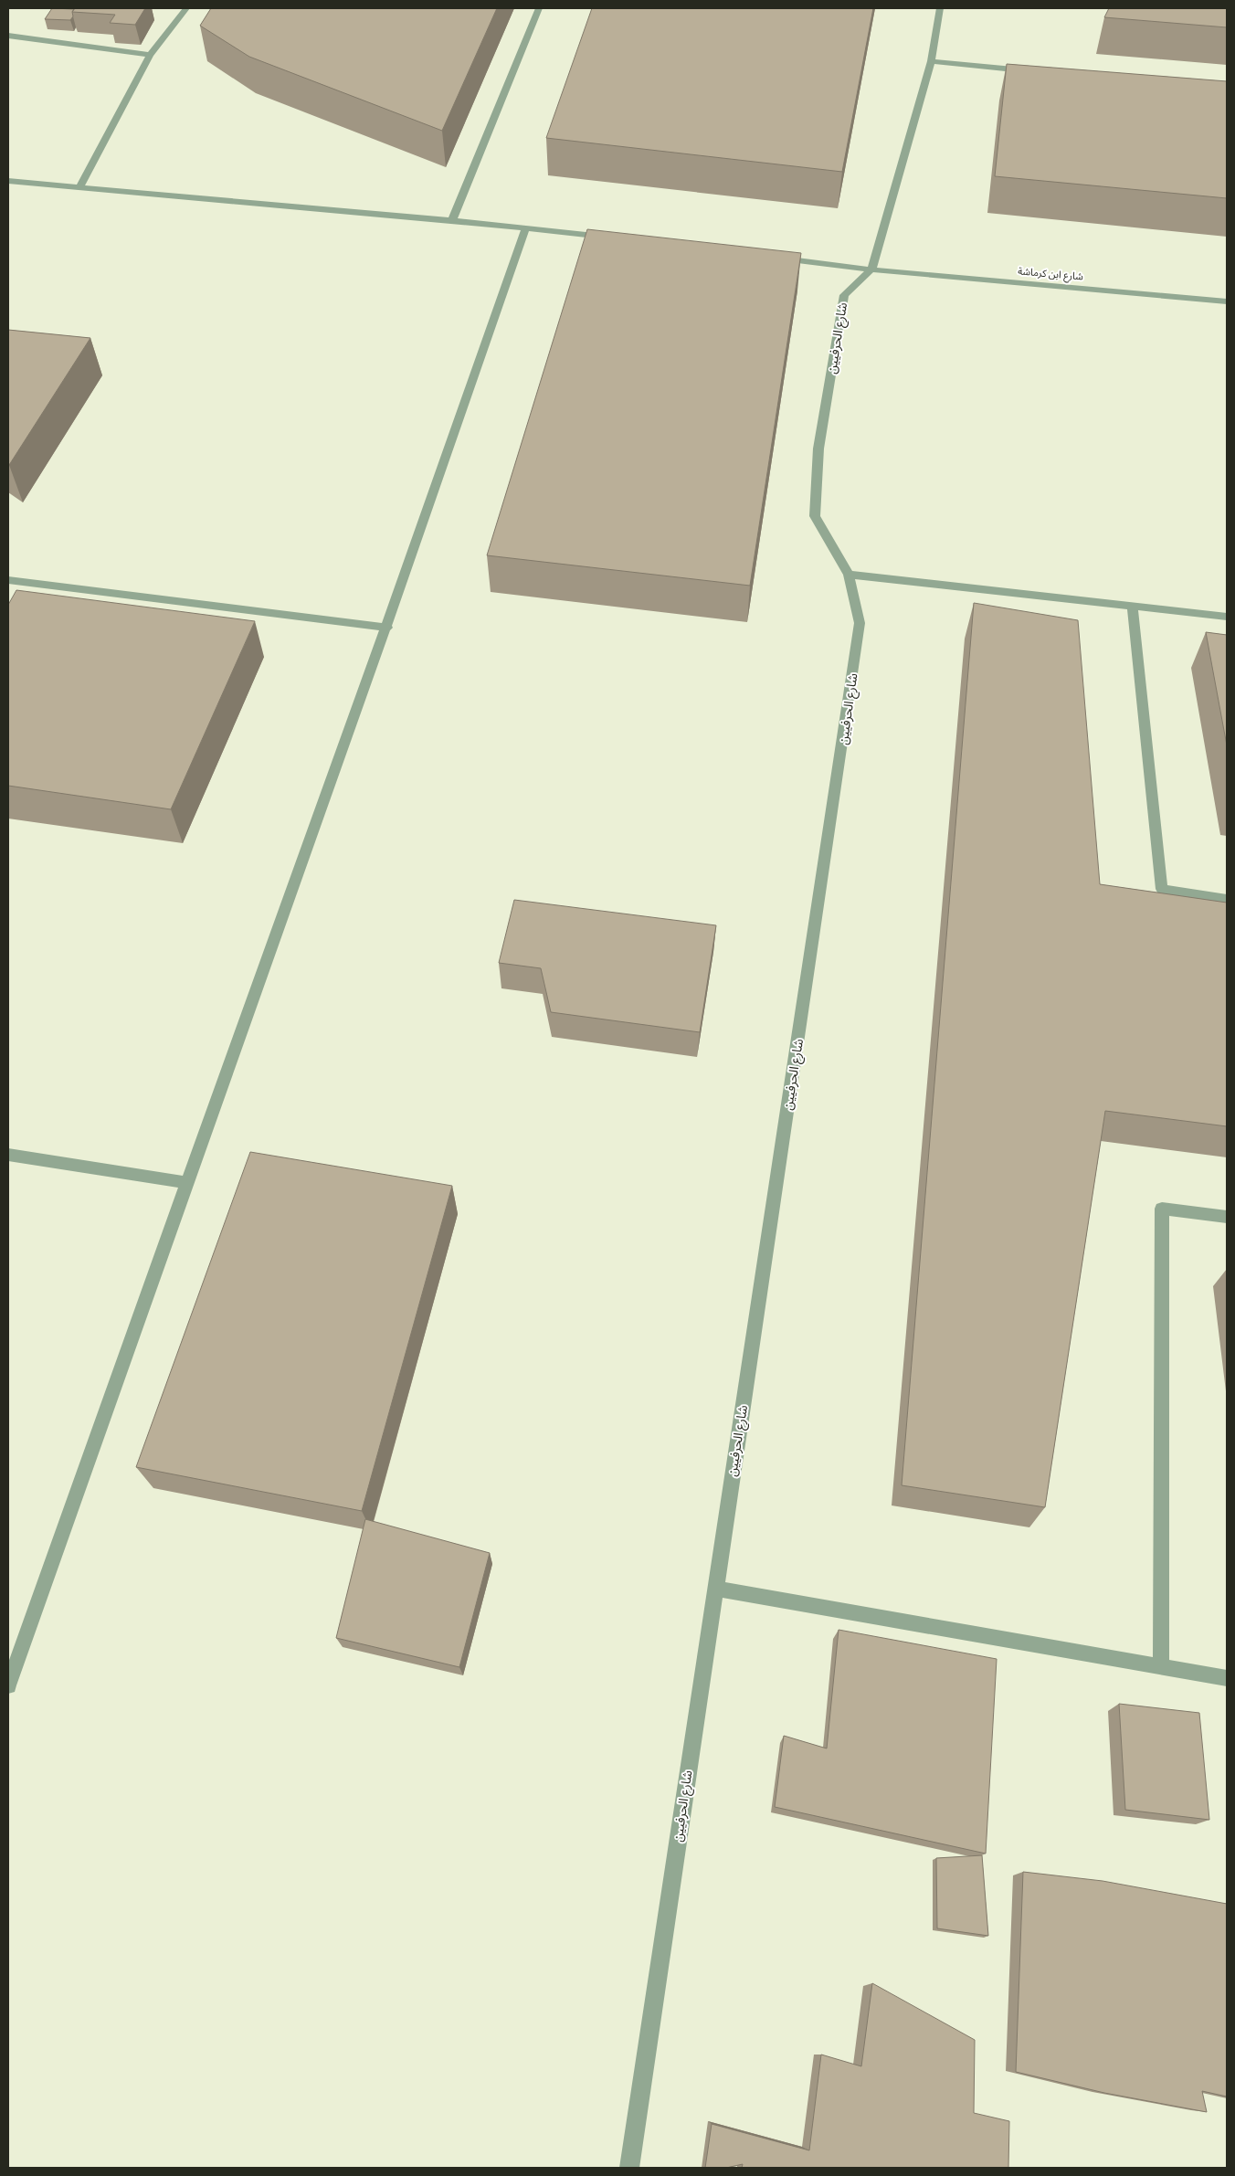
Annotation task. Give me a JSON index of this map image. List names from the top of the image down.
{
  "streets": {
    "street": ["شارع ابن كرماشة", "شارع الحرفيين"]
  },
  "crossings": [
    ["شارع ابن كرماشة", "شارع الحرفيين"]
  ]
}
